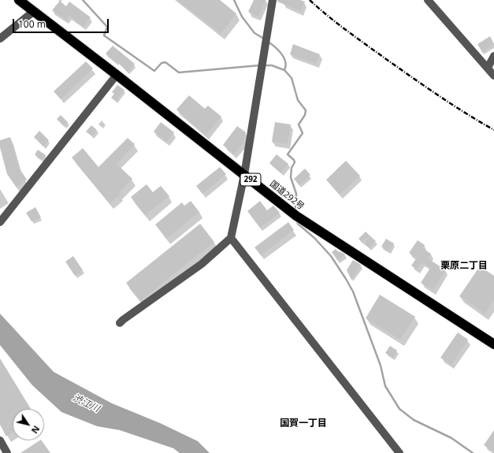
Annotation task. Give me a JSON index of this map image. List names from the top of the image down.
{
  "streets": {
    "highway": ["292", "国道292号"]
  },
  "districts": ["栗原二丁目", "国賀一丁目"],
  "water": ["渋江川"],
  "scale_bar": "100 m",
  "north": "bottom right"
}
